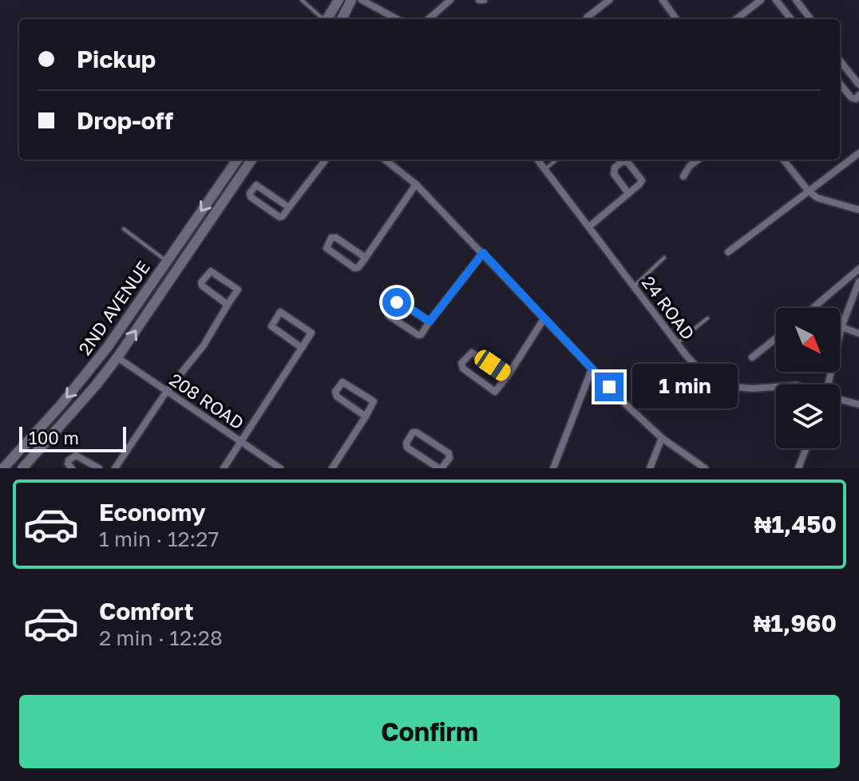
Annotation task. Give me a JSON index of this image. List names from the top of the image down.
{
  "streets": {
    "street": ["2ND AVENUE", "24 ROAD", "208 ROAD"]
  },
  "crossings": [
    ["2ND AVENUE", "208 ROAD"]
  ],
  "scale_bar": "100 m",
  "north": "bottom right",
  "page": {
    "banner": ["Pickup", "Drop-off"],
    "bubble": "1 min",
    "scale": "100 m",
    "list": [
      {
        "name": "Economy",
        "note": "1 min · 12:27",
        "value": "₦1,450"
      },
      {
        "name": "Comfort",
        "note": "2 min · 12:28",
        "value": "₦1,960"
      }
    ],
    "buttons": "Confirm"
  }
}
